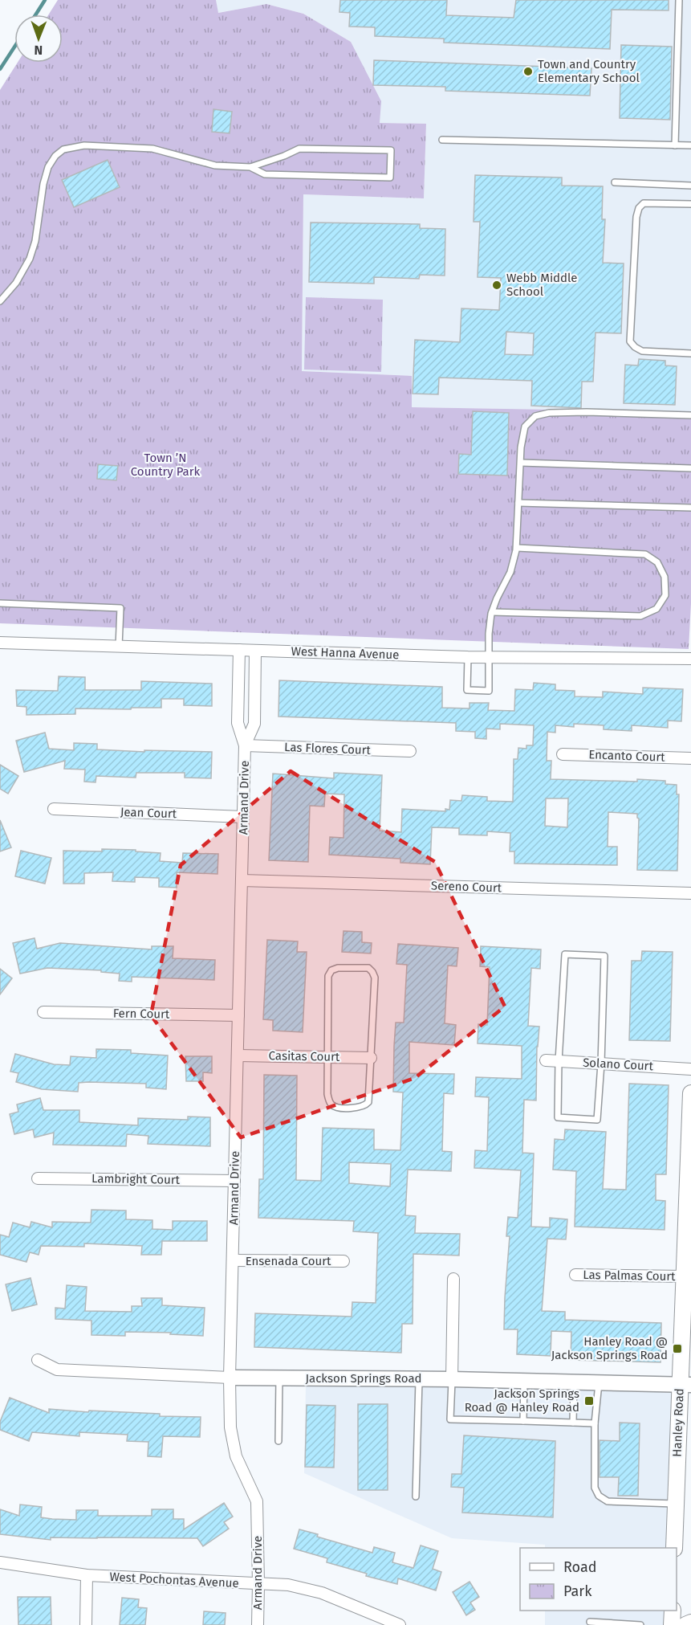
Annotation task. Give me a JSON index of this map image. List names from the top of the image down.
{
  "streets": {
    "main road": ["Hanley Road"],
    "street": [
      "West Hanna Avenue",
      "Las Flores Court",
      "Encanto Court",
      "Armand Drive",
      "Jean Court",
      "Sereno Court",
      "Fern Court",
      "Casitas Court",
      "Solano Court",
      "Lambright Court",
      "Ensenada Court",
      "Las Palmas Court",
      "Jackson Springs Road",
      "West Pochontas Avenue"
    ]
  },
  "crossings": [
    ["West Hanna Avenue", "Armand Drive"],
    ["Las Flores Court", "Armand Drive"],
    ["Armand Drive", "Jean Court"],
    ["Armand Drive", "Sereno Court"],
    ["Armand Drive", "Fern Court"],
    ["Armand Drive", "Casitas Court"],
    ["Armand Drive", "Lambright Court"],
    ["Armand Drive", "Ensenada Court"],
    ["Armand Drive", "Jackson Springs Road"],
    ["Armand Drive", "West Pochontas Avenue"],
    ["Las Palmas Court", "Hanley Road"],
    ["Jackson Springs Road", "Hanley Road"]
  ],
  "parks": ["Town ’N Country Park"],
  "places": {
    "other": ["Town and Country Elementary School", "Webb Middle School"],
    "transit": ["Hanley Road @ Jackson Springs Road", "Jackson Springs Road @ Hanley Road"]
  },
  "legend": ["Road", "Park"],
  "north": "bottom"
}
